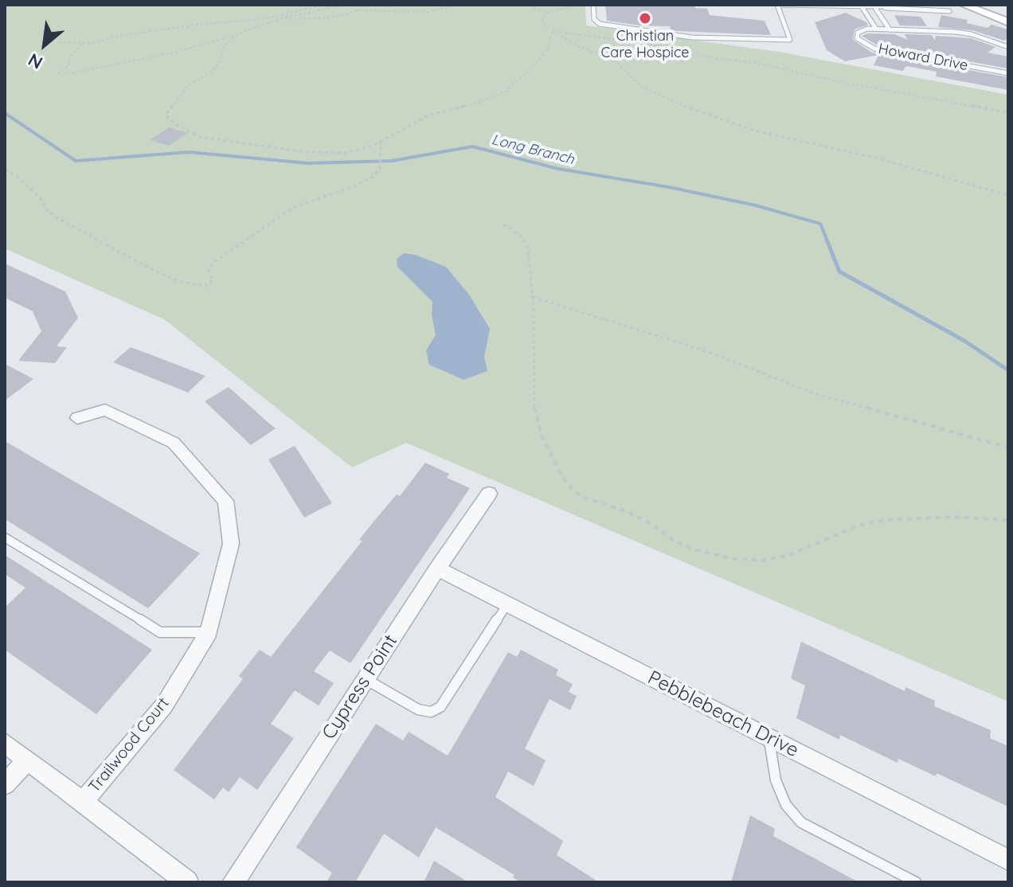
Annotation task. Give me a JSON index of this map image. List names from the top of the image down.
{
  "streets": {
    "street": ["Cypress Point", "Pebblebeach Drive", "Trailwood Court"],
    "lane": ["Howard Drive"]
  },
  "crossings": [
    ["Cypress Point", "Pebblebeach Drive"]
  ],
  "water": ["Long Branch"],
  "places": ["Christian Care Hospice"],
  "north": "bottom left"
}
